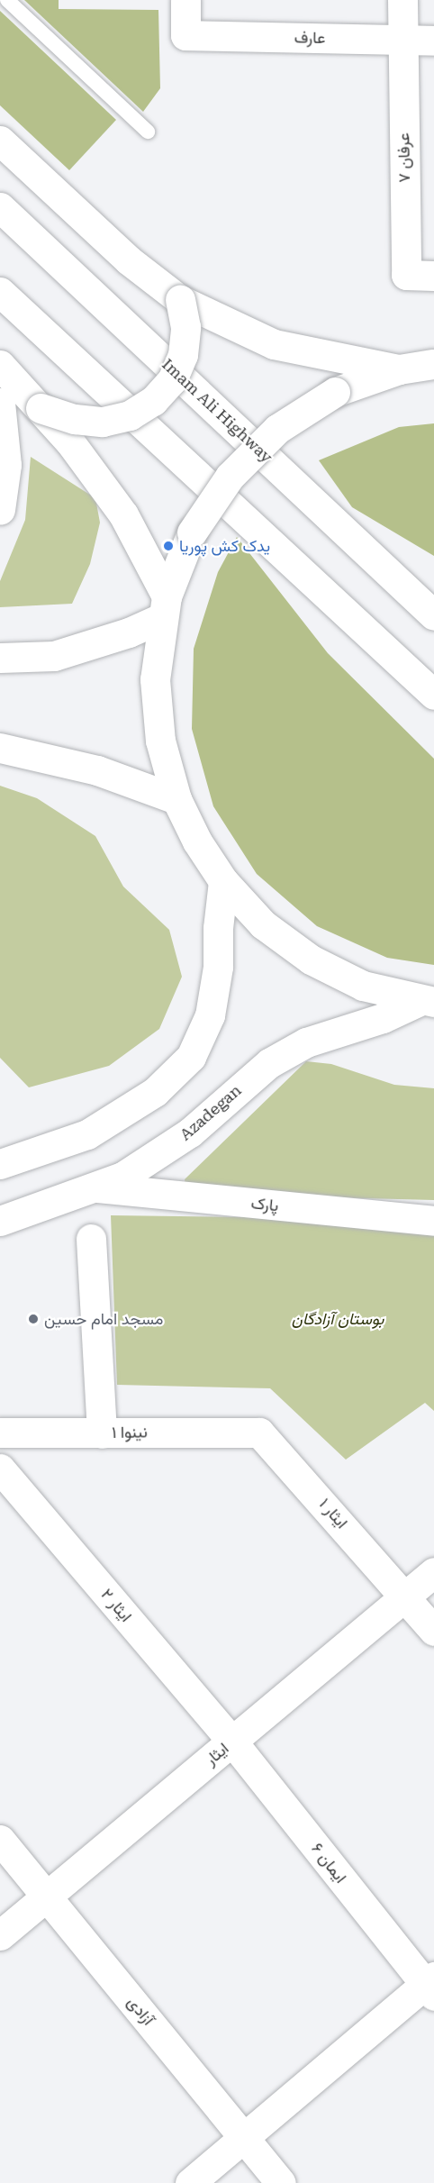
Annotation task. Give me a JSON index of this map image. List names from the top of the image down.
{
  "streets": {
    "main road": [
      "عارف",
      "عرفان ۷",
      "Imam Ali Highway",
      "Azadegan",
      "پارک",
      "نینوا ۱",
      "ایثار ۱",
      "ایثار ۲",
      "ایثار",
      "ایمان ۶",
      "آزادی"
    ]
  },
  "crossings": [
    ["عارف", "عرفان ۷"],
    ["Azadegan", "پارک"],
    ["نینوا ۱", "ایثار ۱"],
    ["ایثار ۱", "ایثار"],
    ["ایثار ۲", "ایثار"],
    ["ایثار ۲", "ایمان ۶"],
    ["ایثار", "ایمان ۶"],
    ["ایثار", "آزادی"]
  ],
  "parks": ["بوستان آزادگان"],
  "places": ["یدک کش پوریا", "مسجد امام حسین"]
}
